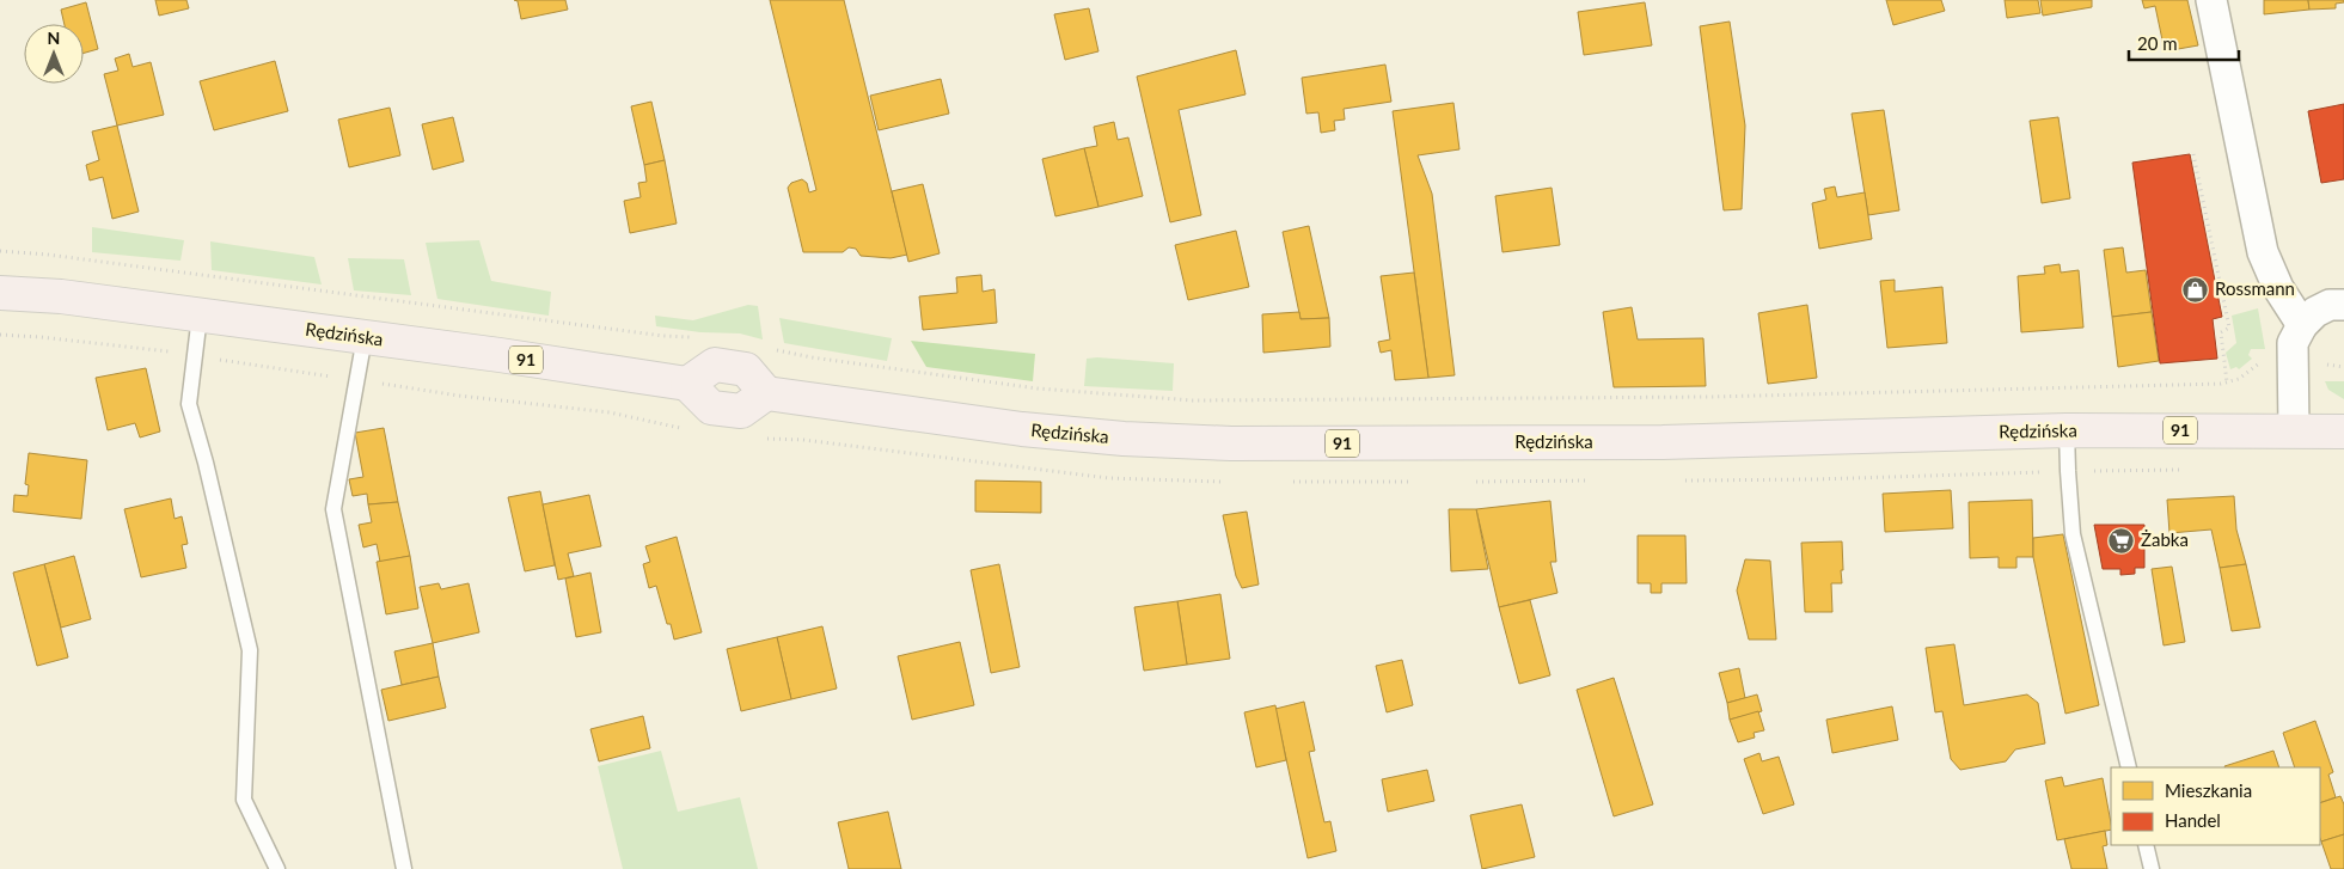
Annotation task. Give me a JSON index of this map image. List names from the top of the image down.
{
  "streets": {
    "main road": ["Rędzińska", "91"]
  },
  "places": {
    "shop": ["Rossmann"],
    "supermarket": ["Żabka"]
  },
  "legend": ["Mieszkania", "Handel"],
  "scale_bar": "20 m",
  "north": "top"
}
